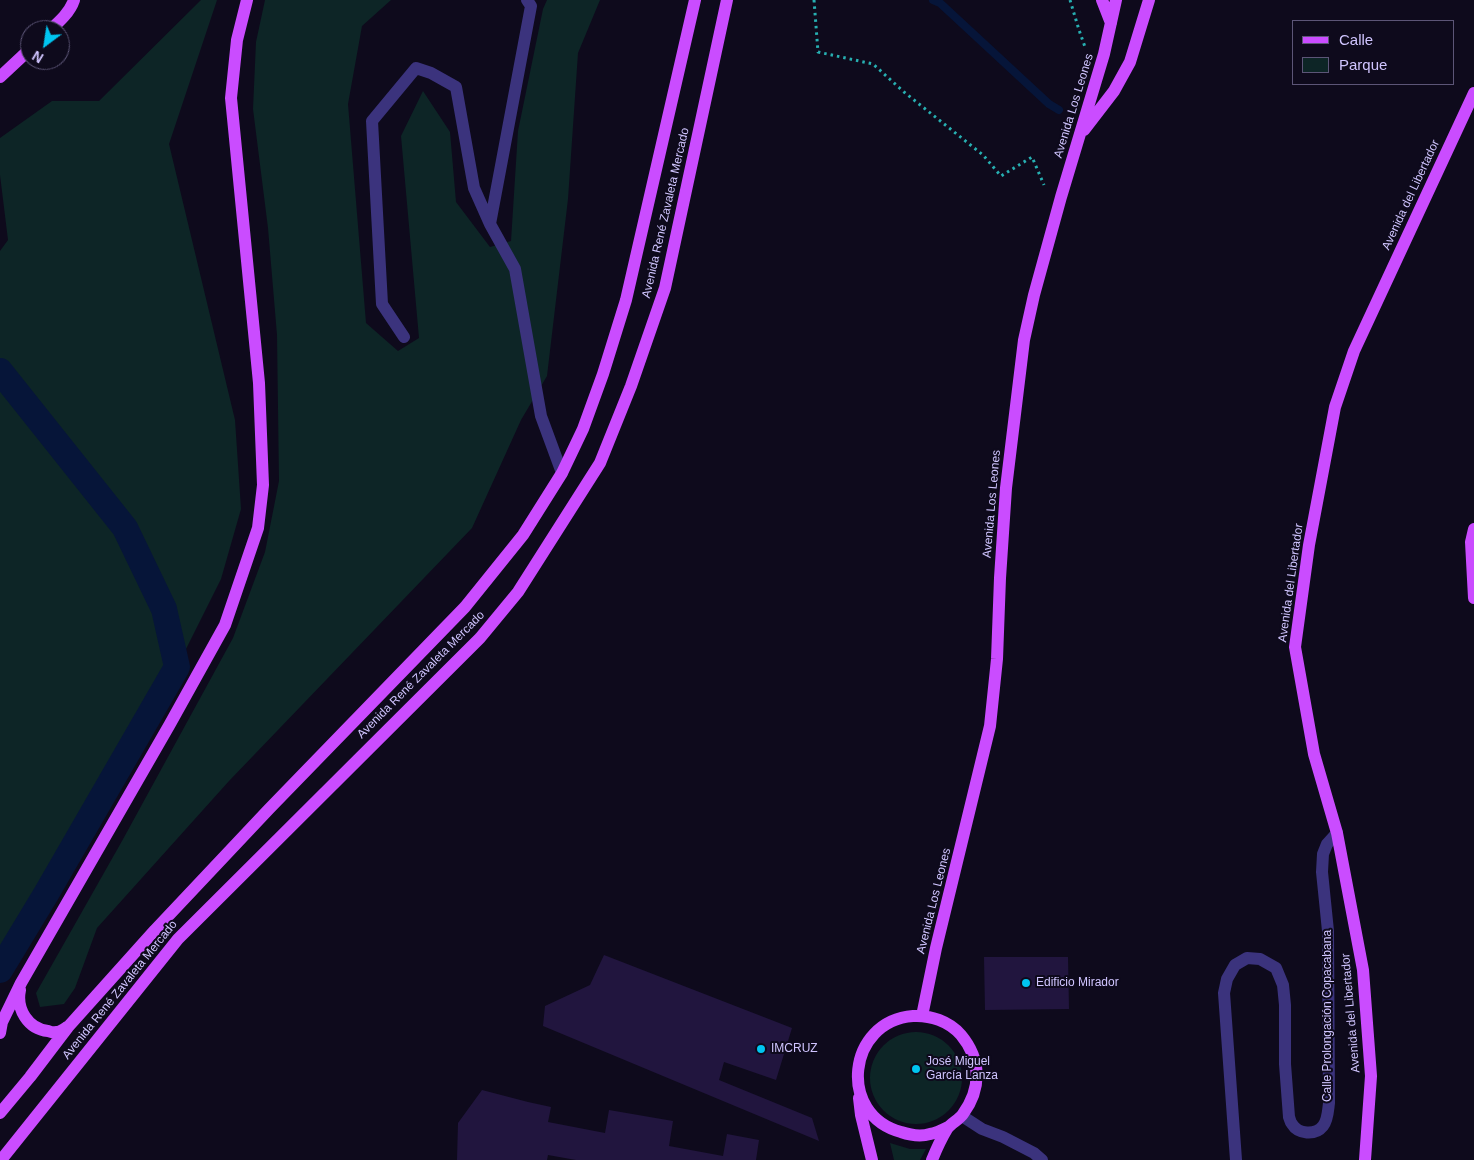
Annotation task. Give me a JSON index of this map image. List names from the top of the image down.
{
  "streets": {
    "main road": ["Avenida Los Leones", "Avenida del Libertador", "Avenida René Zavaleta Mercado"],
    "street": ["Calle Prolongación Copacabana"]
  },
  "crossings": [
    ["Avenida del Libertador", "Calle Prolongación Copacabana"]
  ],
  "places": ["Edificio Mirador", "IMCRUZ", "José Miguel García Lanza"],
  "legend": ["Calle", "Parque"],
  "north": "bottom left"
}
